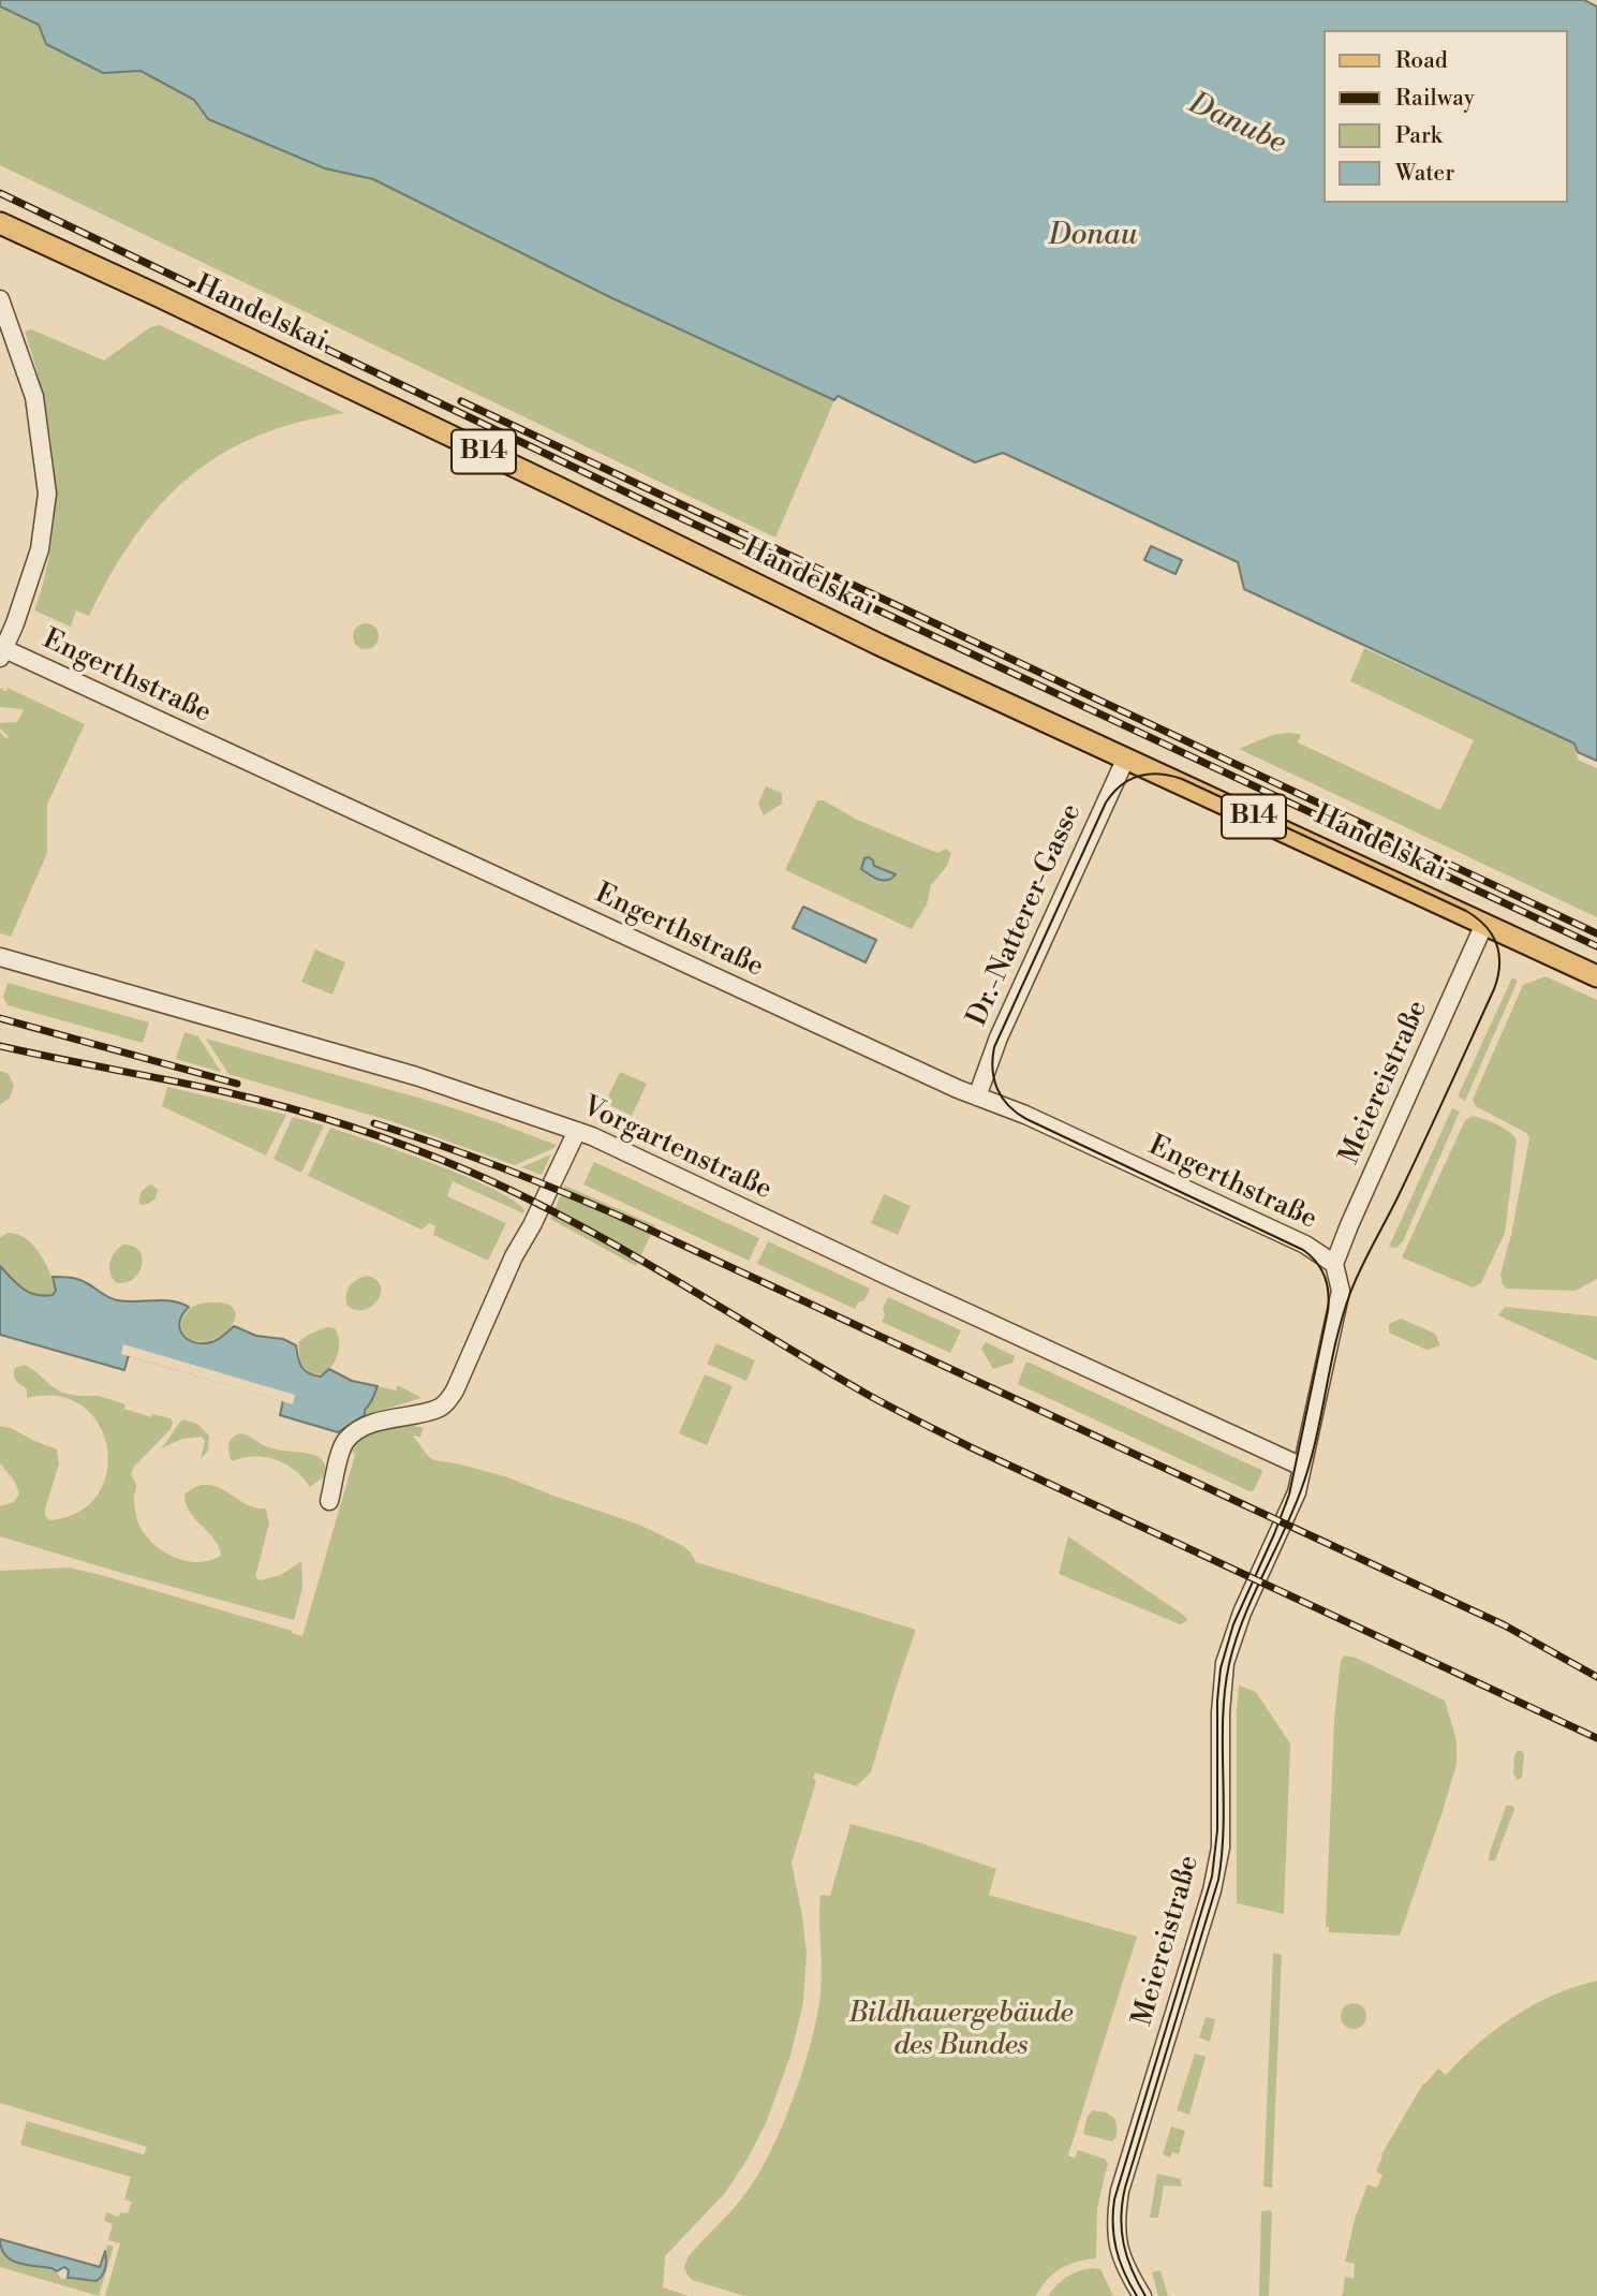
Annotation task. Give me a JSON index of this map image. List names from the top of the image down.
{
  "streets": {
    "main road": ["Handelskai", "B14"],
    "street": [
      "Engerthstraße",
      "Dr.-Natterer-Gasse",
      "Meiereistraße",
      "Vorgartenstraße"
    ]
  },
  "crossings": [
    ["Handelskai", "Dr.-Natterer-Gasse"],
    ["Handelskai", "Meiereistraße"],
    ["Engerthstraße", "Dr.-Natterer-Gasse"],
    ["Engerthstraße", "Meiereistraße"],
    ["Meiereistraße", "Vorgartenstraße"]
  ],
  "water": ["Danube", "Donau"],
  "parks": ["Bildhauergebäude des Bundes"],
  "legend": [
    "Road",
    "Railway",
    "Park",
    "Water"
  ]
}
